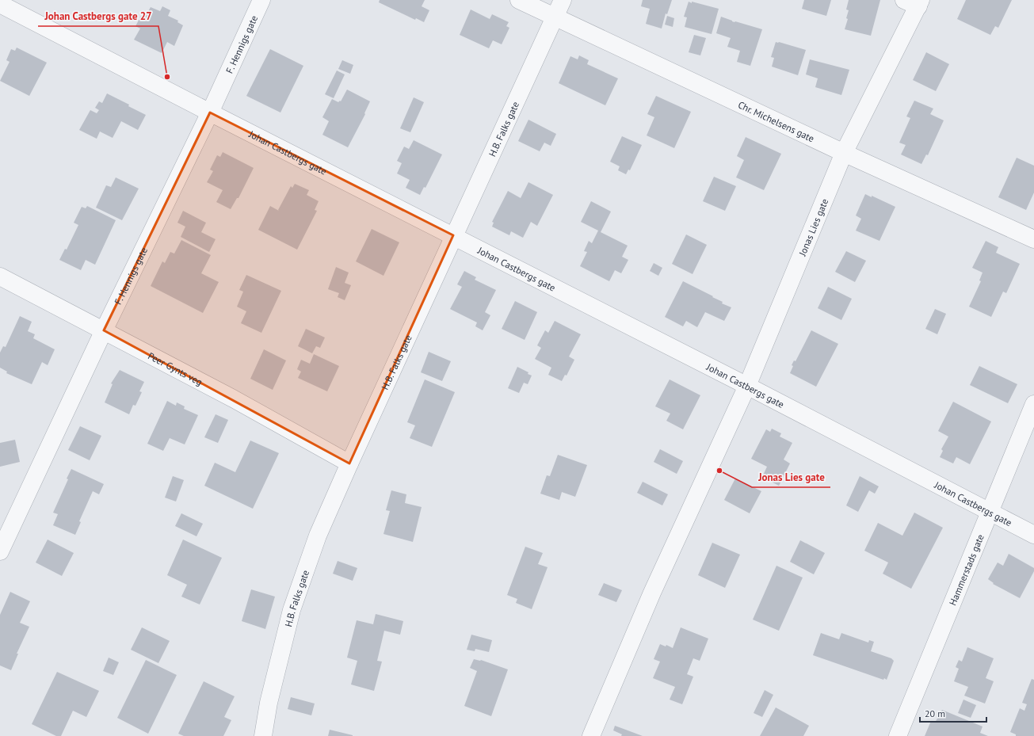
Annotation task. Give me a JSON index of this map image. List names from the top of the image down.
{
  "streets": {
    "street": [
      "F. Hennigs gate",
      "Chr. Michelsens gate",
      "H.B. Falks gate",
      "Johan Castbergs gate",
      "Jonas Lies gate",
      "Peer Gynts veg",
      "Hammerstads gate"
    ]
  },
  "crossings": [
    ["F. Hennigs gate", "Johan Castbergs gate"],
    ["F. Hennigs gate", "Peer Gynts veg"],
    ["Chr. Michelsens gate", "H.B. Falks gate"],
    ["Chr. Michelsens gate", "Jonas Lies gate"],
    ["H.B. Falks gate", "Johan Castbergs gate"],
    ["H.B. Falks gate", "Peer Gynts veg"],
    ["Johan Castbergs gate", "Jonas Lies gate"],
    ["Johan Castbergs gate", "Hammerstads gate"]
  ],
  "places": ["Johan Castbergs gate 27", "Jonas Lies gate"],
  "scale_bar": "20 m"
}
